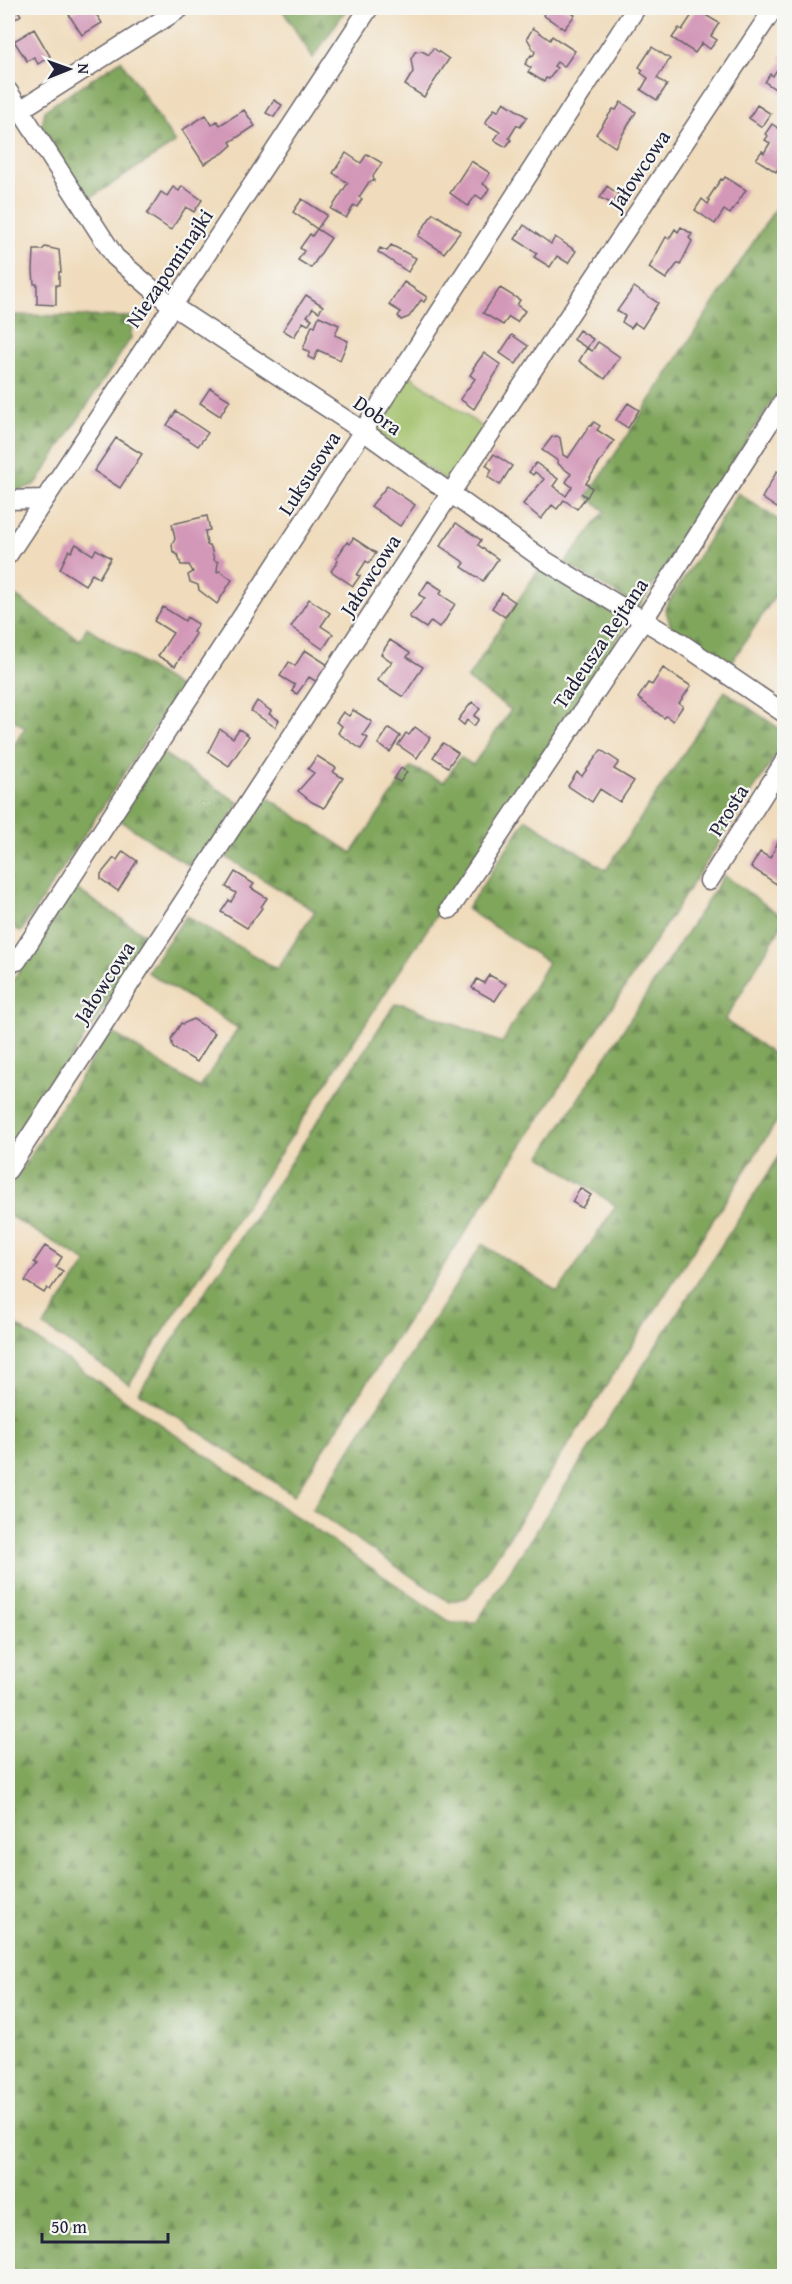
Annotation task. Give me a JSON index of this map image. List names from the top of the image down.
{
  "streets": {
    "street": [
      "Jałowcowa",
      "Niezapominajki",
      "Dobra",
      "Luksusowa",
      "Tadeusza Rejtana",
      "Prosta"
    ]
  },
  "crossings": [
    ["Jałowcowa", "Dobra"],
    ["Niezapominajki", "Dobra"],
    ["Dobra", "Luksusowa"],
    ["Dobra", "Tadeusza Rejtana"]
  ],
  "scale_bar": "50 m",
  "north": "right"
}
